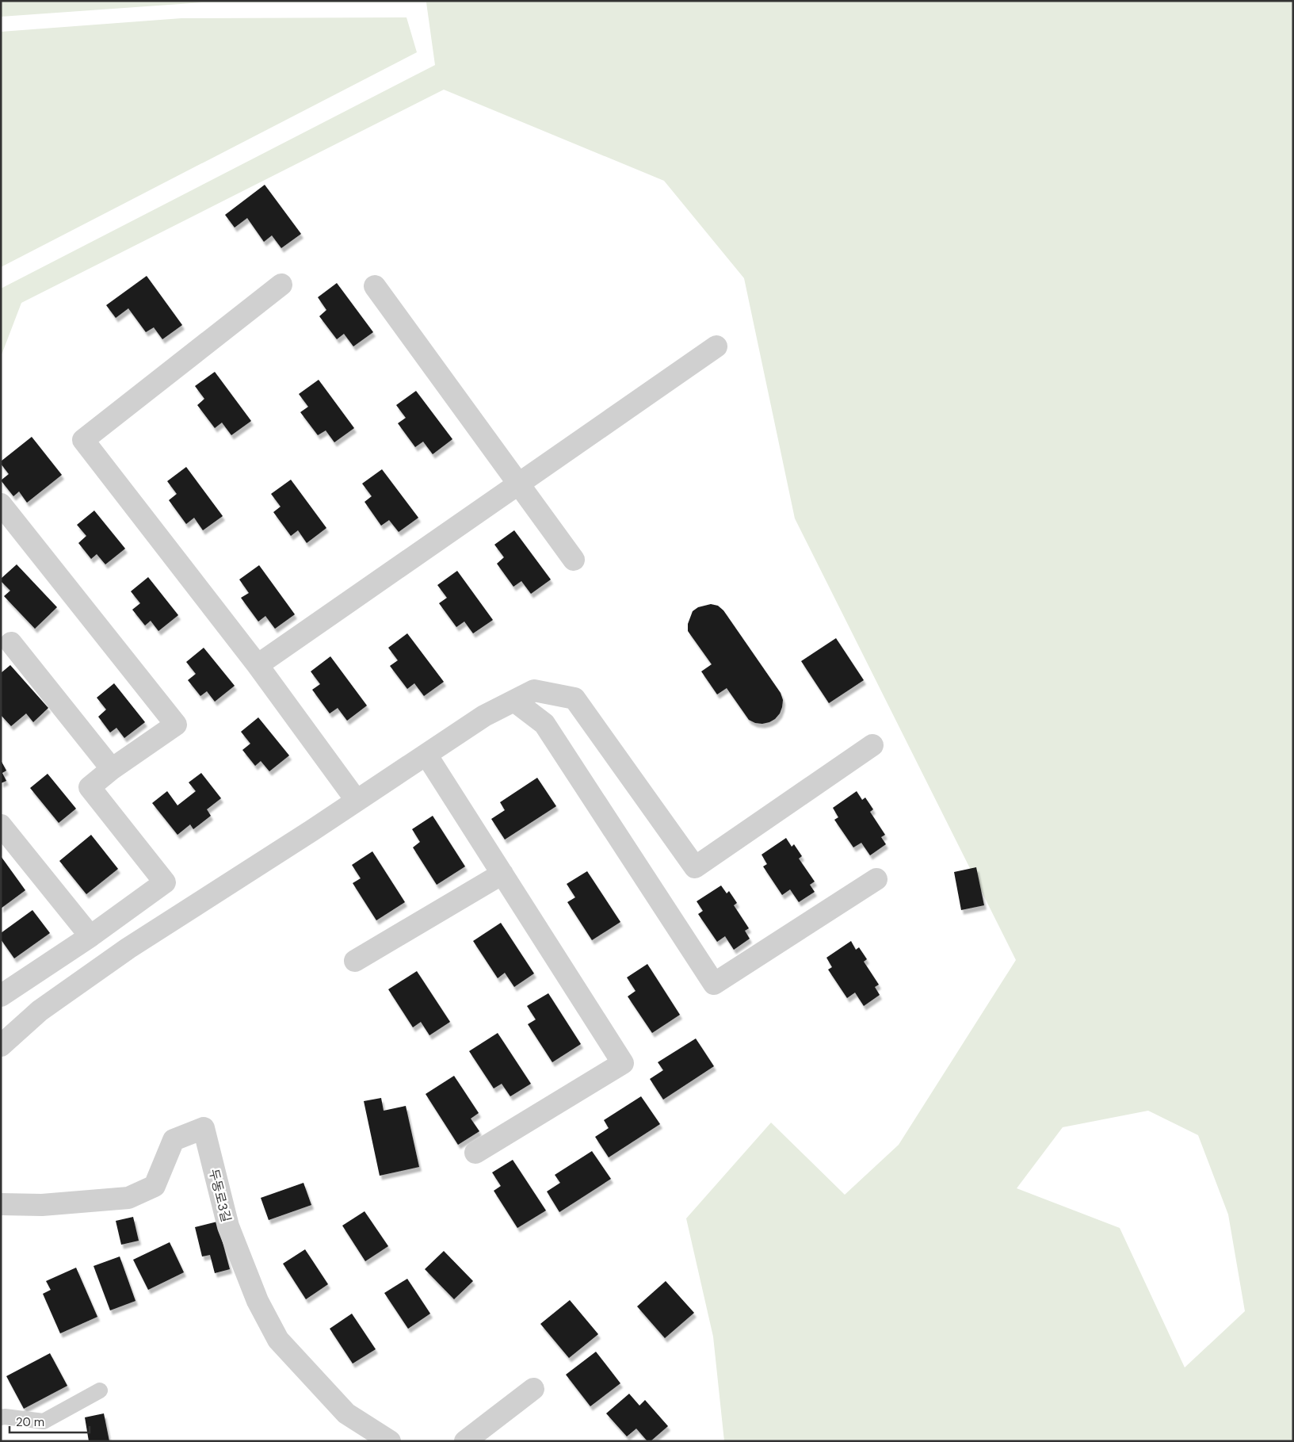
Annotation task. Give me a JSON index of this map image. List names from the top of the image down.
{
  "streets": {
    "street": ["두동로3길"]
  },
  "scale_bar": "20 m"
}
